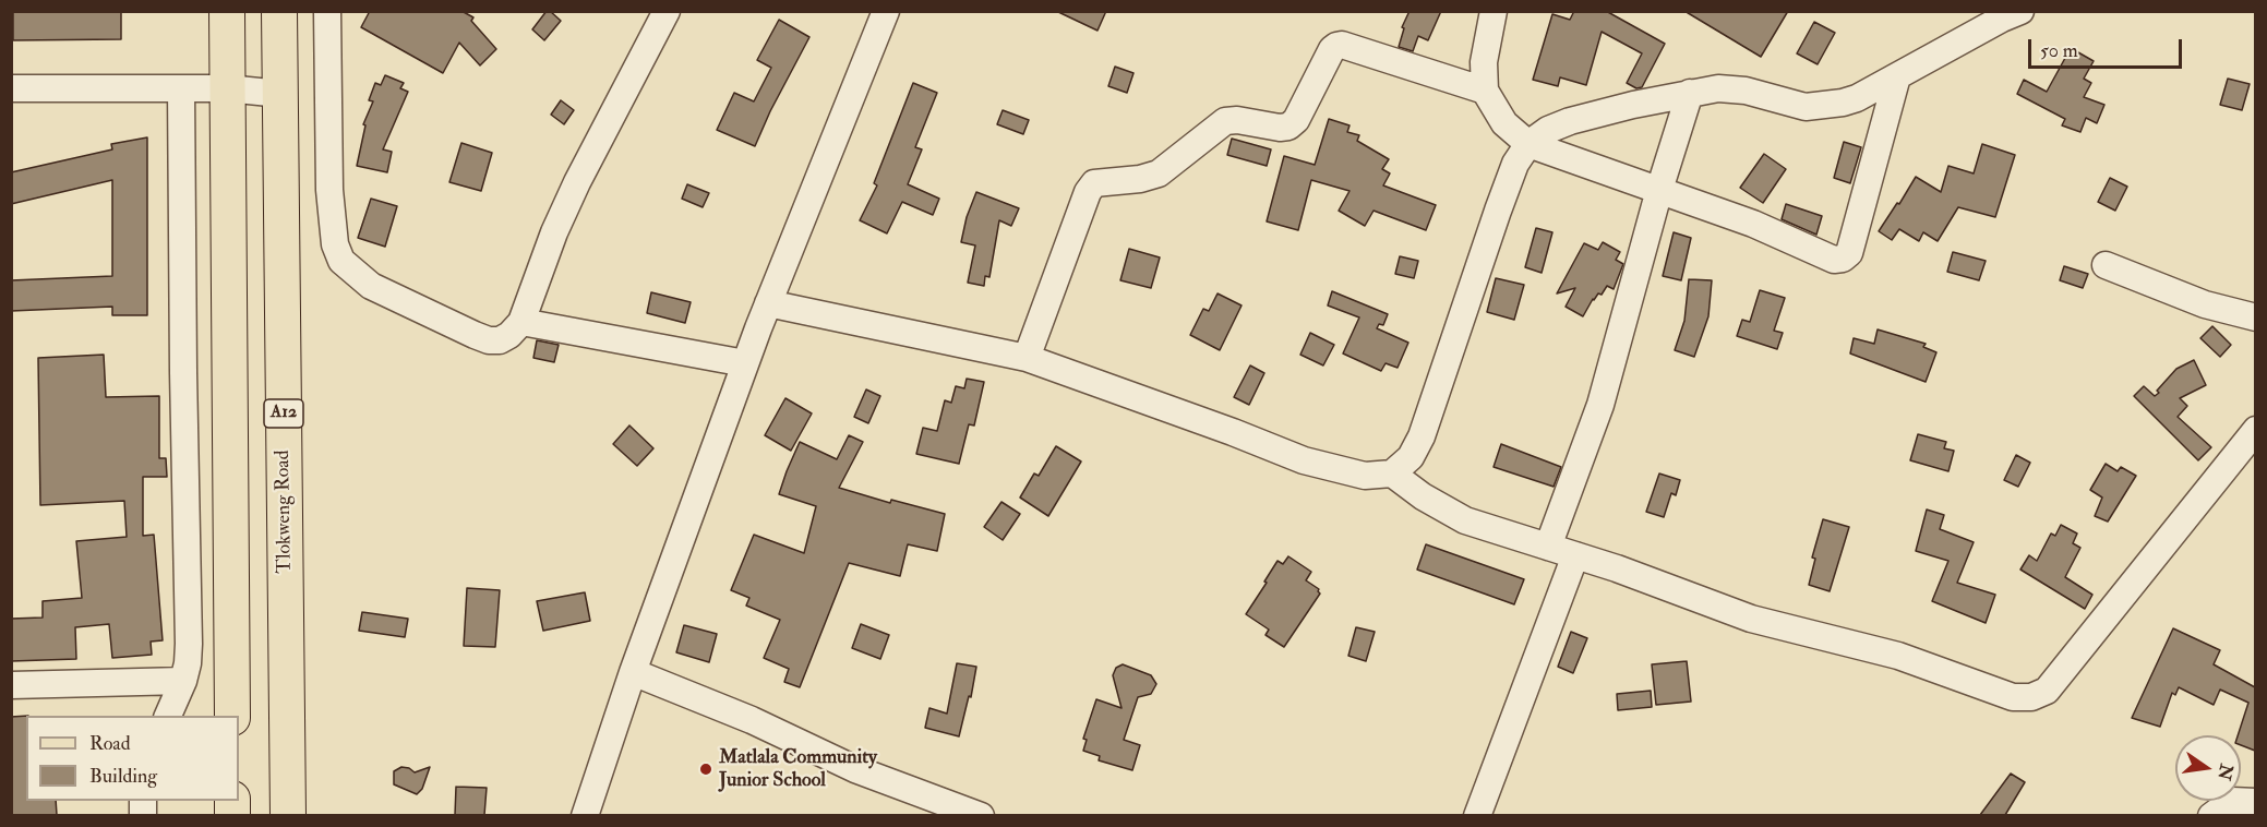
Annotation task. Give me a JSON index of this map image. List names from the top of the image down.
{
  "streets": {
    "main road": ["A12", "Tlokweng Road"]
  },
  "places": ["Matlala Community Junior School"],
  "legend": ["Road", "Building"],
  "scale_bar": "50 m",
  "north": "right"
}
